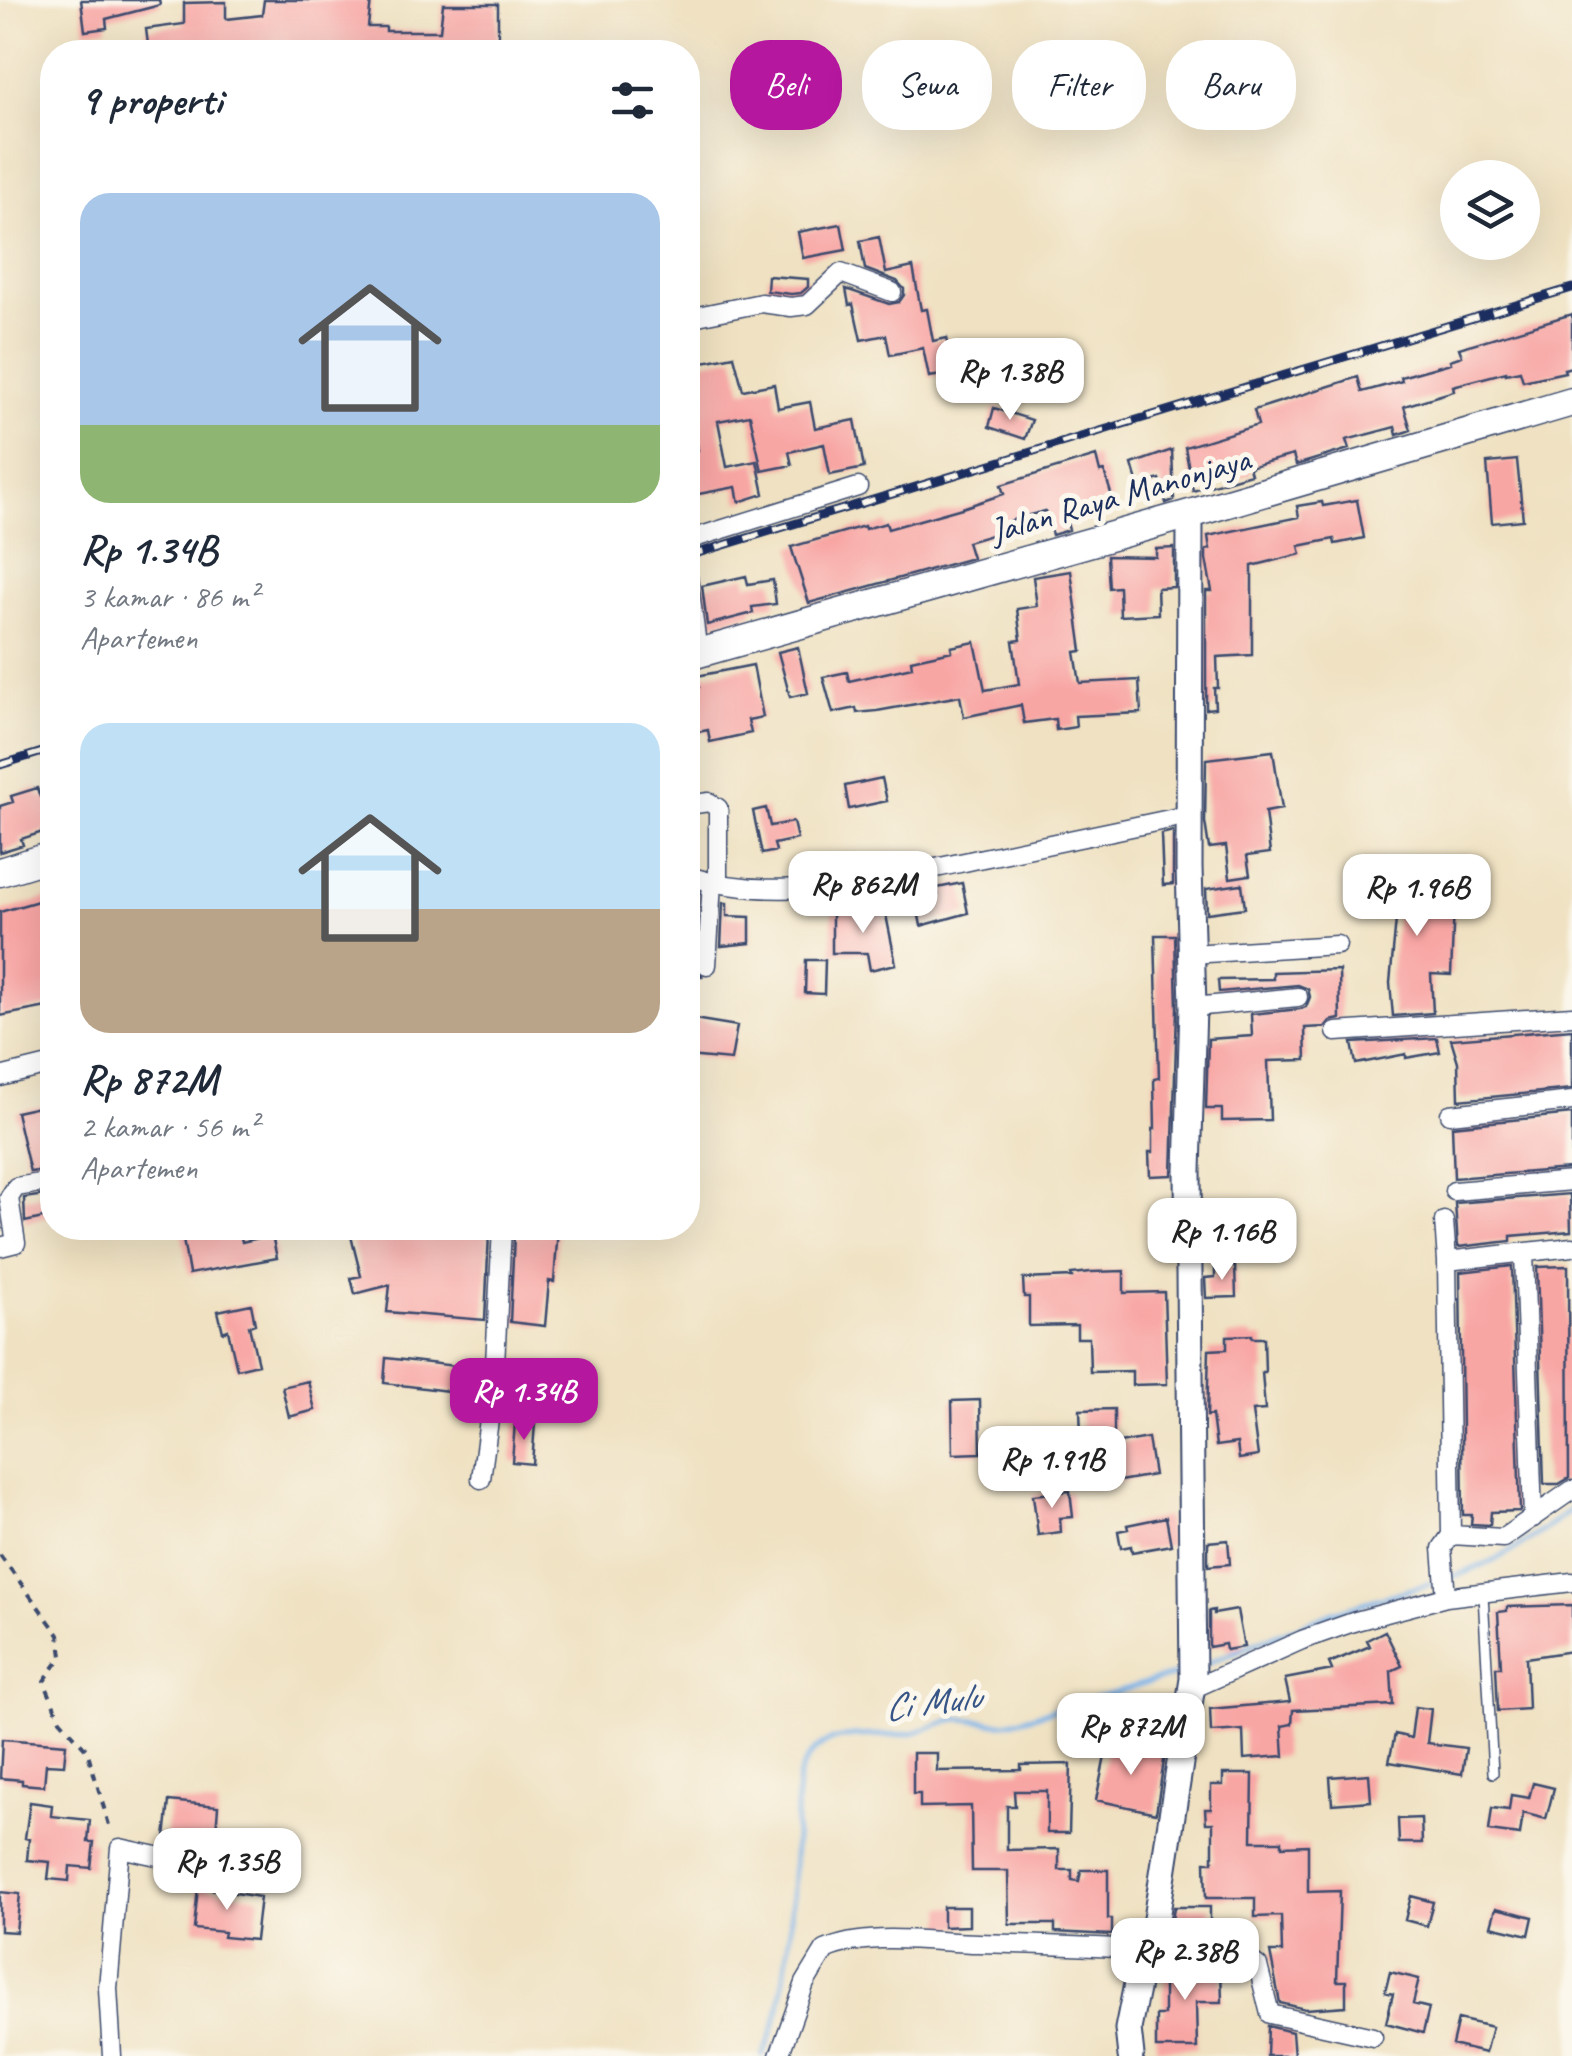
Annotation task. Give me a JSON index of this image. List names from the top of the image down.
{
  "streets": {
    "main road": ["Jalan Raya Manonjaya"]
  },
  "water": ["Ci Mulu"],
  "page": {
    "chip": [
      "Beli",
      "Sewa",
      "Filter",
      "Baru"
    ],
    "heading": "9 properti",
    "list": [
      {
        "name": "Rp 1.34B",
        "note": "3 kamar · 86 m² · Apartemen"
      },
      {
        "name": "Rp 872M",
        "note": "2 kamar · 56 m² · Apartemen"
      }
    ],
    "price": [
      "Rp 1.38B",
      "Rp 862M",
      "Rp 1.96B",
      "Rp 1.16B",
      "Rp 1.34B",
      "Rp 1.91B",
      "Rp 872M",
      "Rp 1.35B",
      "Rp 2.38B"
    ]
  }
}
